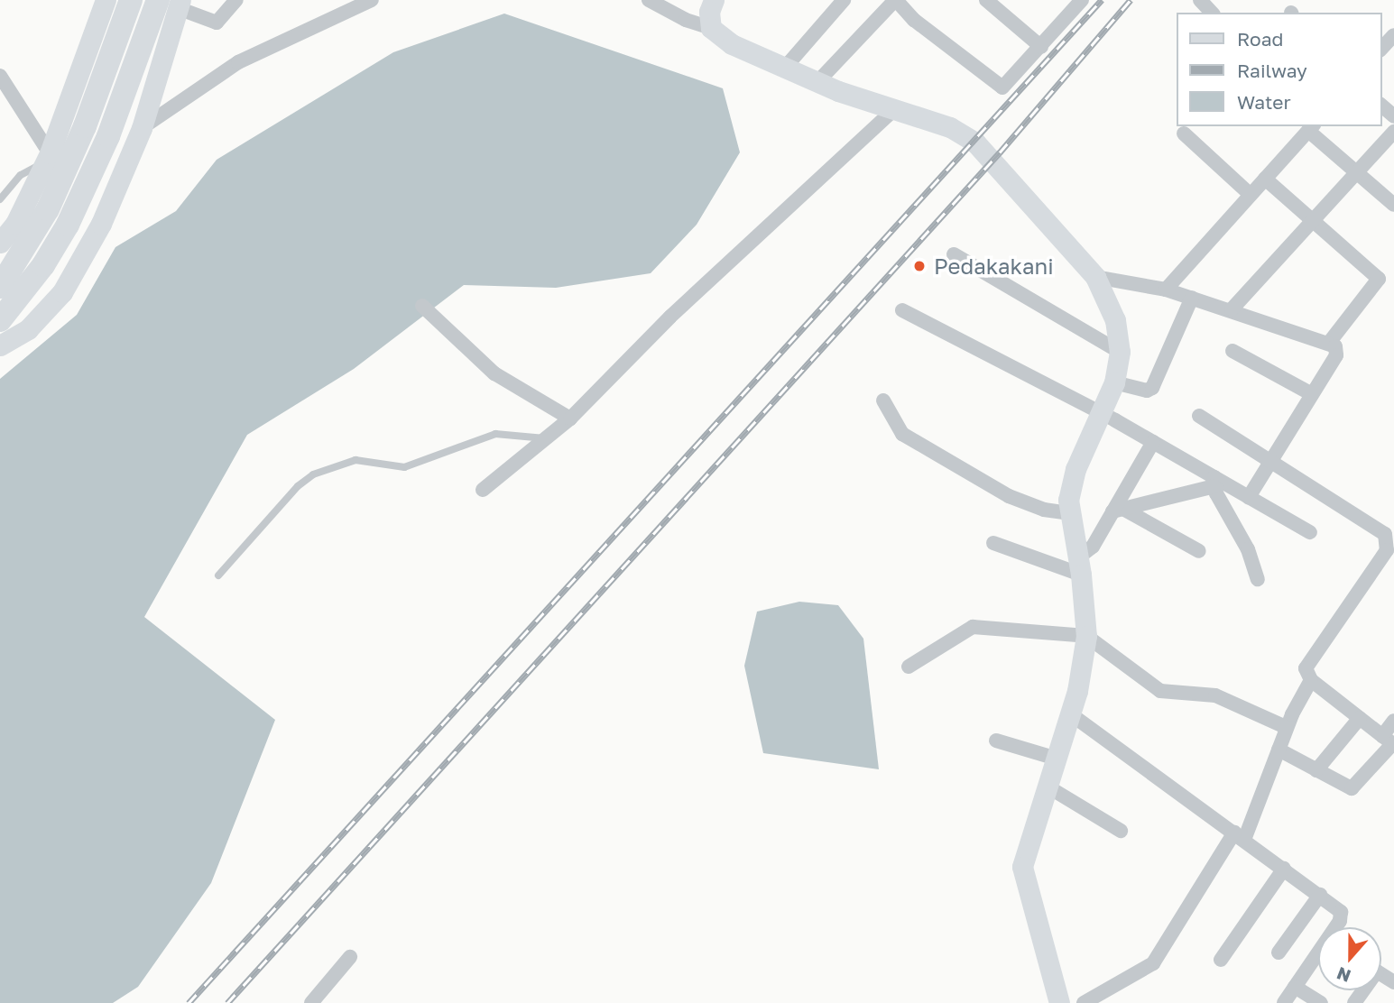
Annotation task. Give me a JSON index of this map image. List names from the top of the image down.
{
  "places": ["Pedakakani"],
  "legend": ["Road", "Railway", "Water"],
  "north": "bottom"
}
